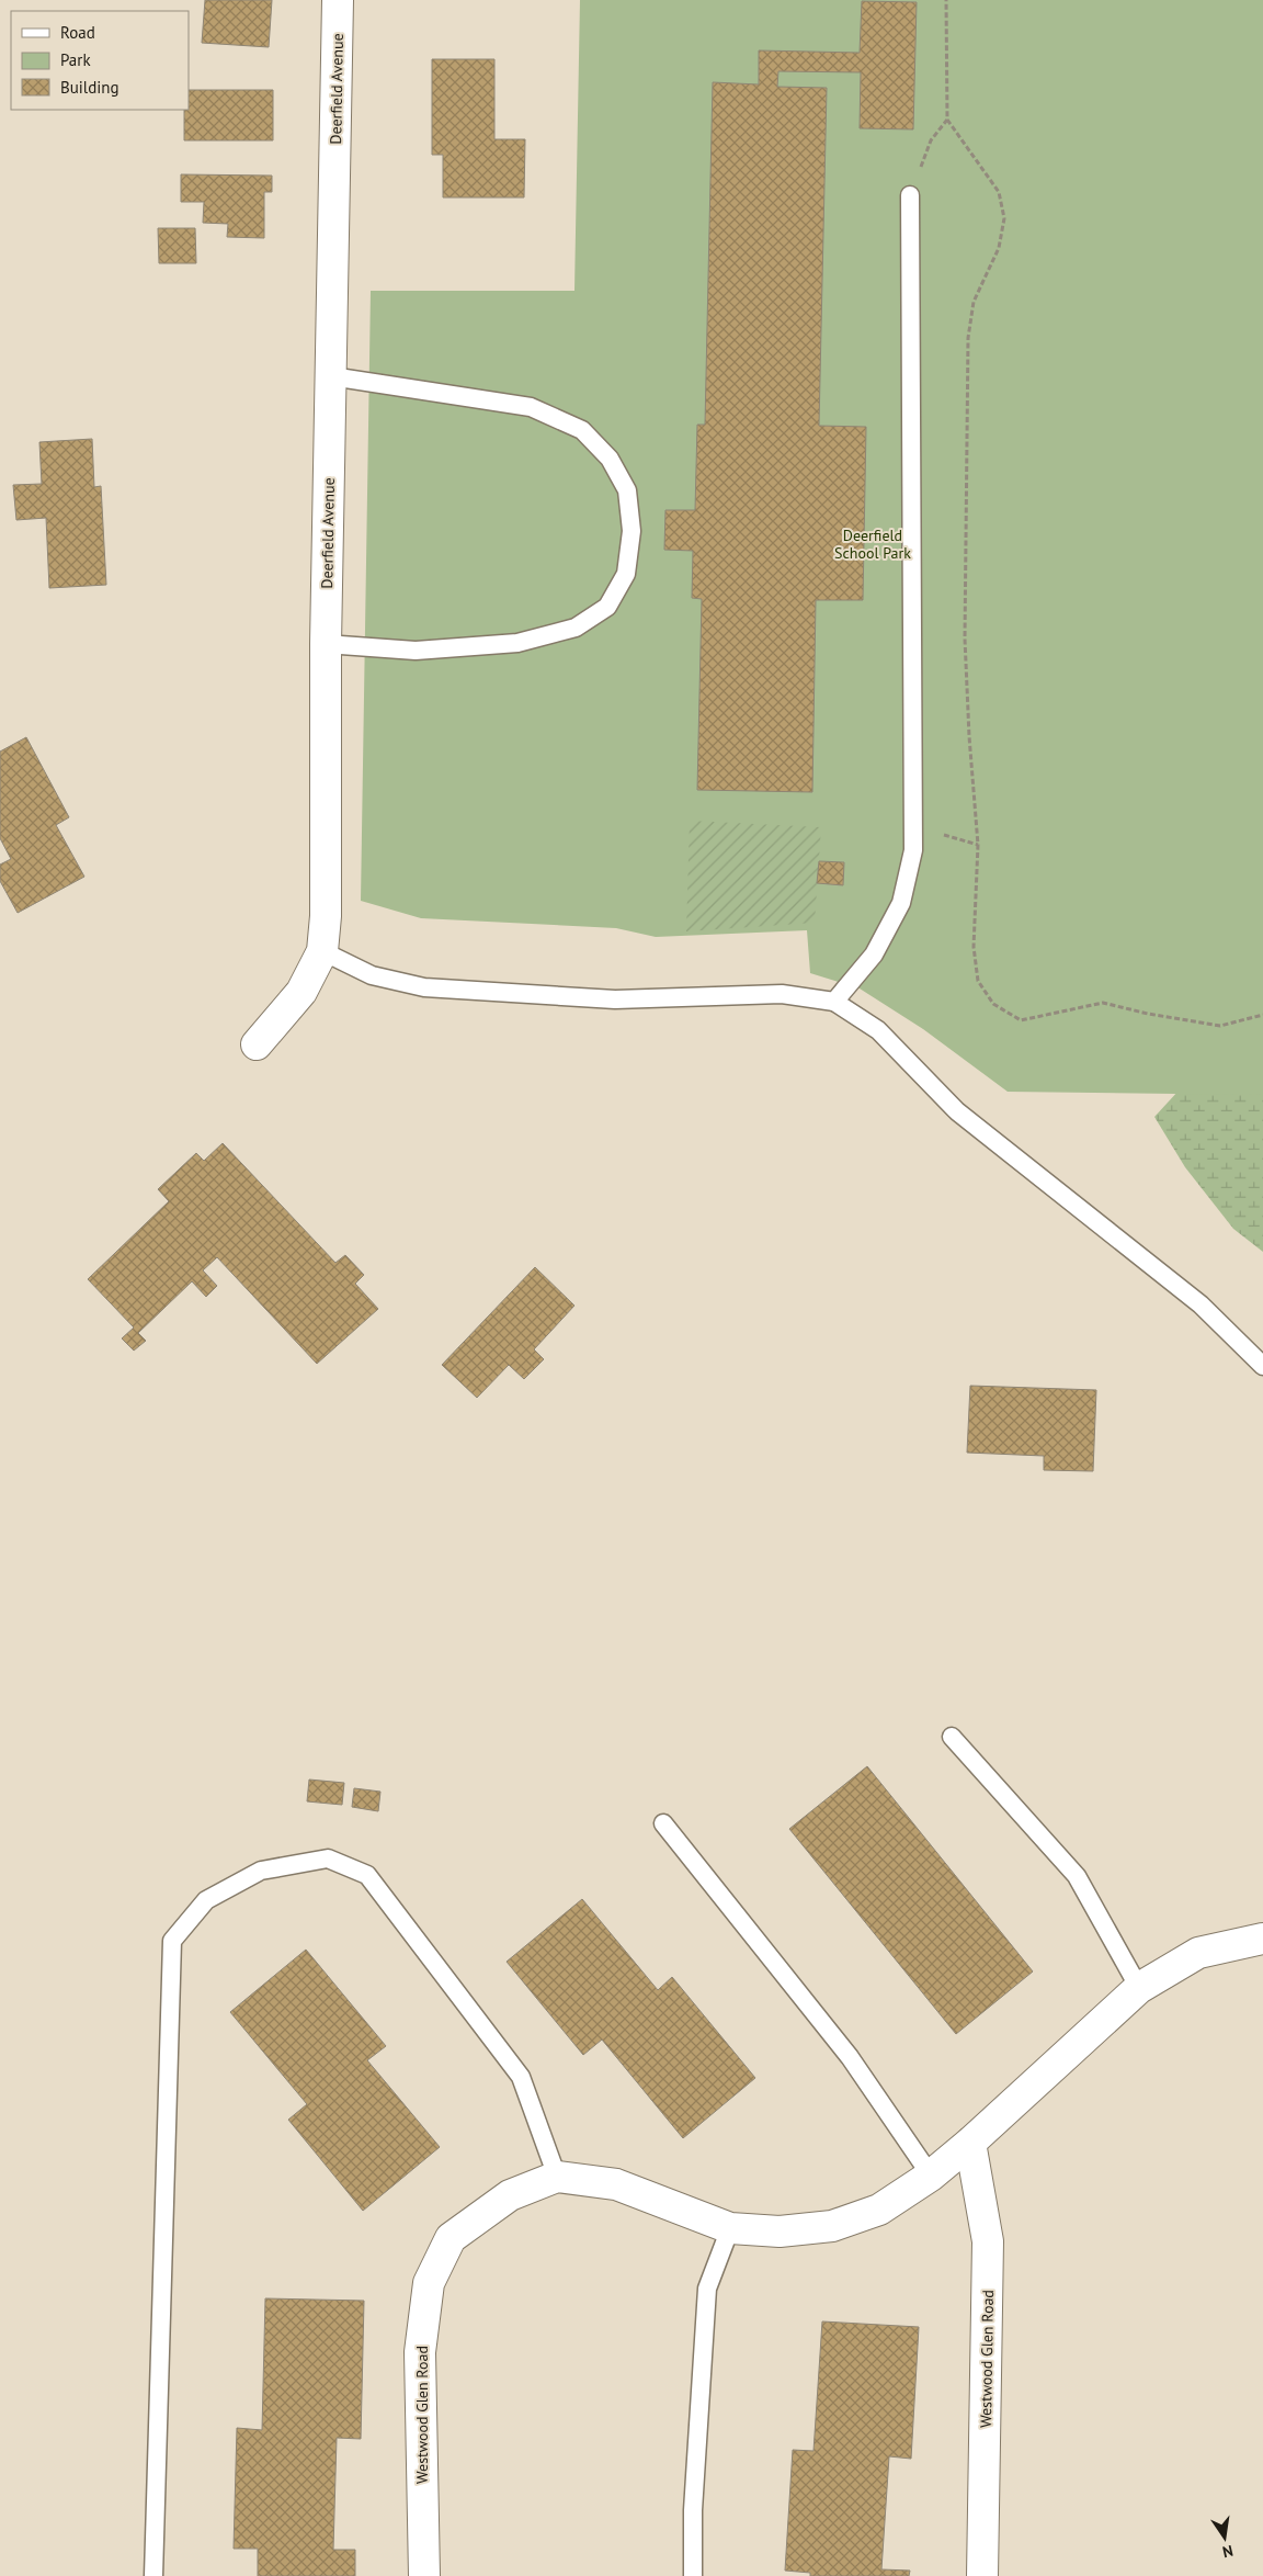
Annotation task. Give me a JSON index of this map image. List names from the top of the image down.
{
  "streets": {
    "street": ["Deerfield Avenue", "Westwood Glen Road"]
  },
  "parks": ["Deerfield School Park"],
  "legend": ["Road", "Park", "Building"],
  "north": "bottom"
}
